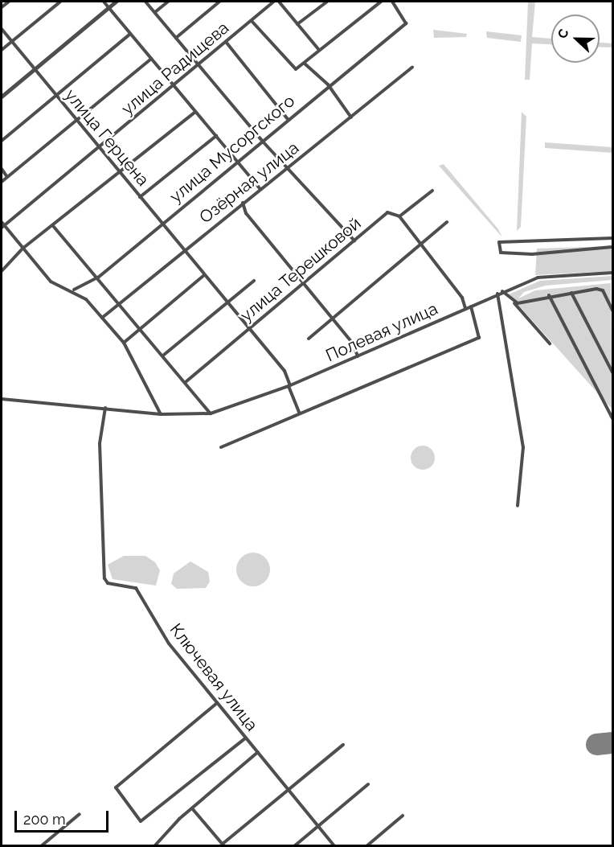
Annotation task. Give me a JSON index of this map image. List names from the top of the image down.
{
  "streets": {
    "street": [
      "улица Радищева",
      "улица Герцена",
      "улица Мусоргского",
      "Озёрная улица",
      "улица Терешковой",
      "Полевая улица",
      "Ключевая улица"
    ]
  },
  "crossings": [
    ["улица Радищева", "улица Герцена"],
    ["улица Герцена", "улица Мусоргского"],
    ["улица Герцена", "Озёрная улица"],
    ["улица Герцена", "улица Терешковой"],
    ["улица Герцена", "Полевая улица"],
    ["Полевая улица", "Ключевая улица"]
  ],
  "scale_bar": "200 m",
  "north": "left"
}
